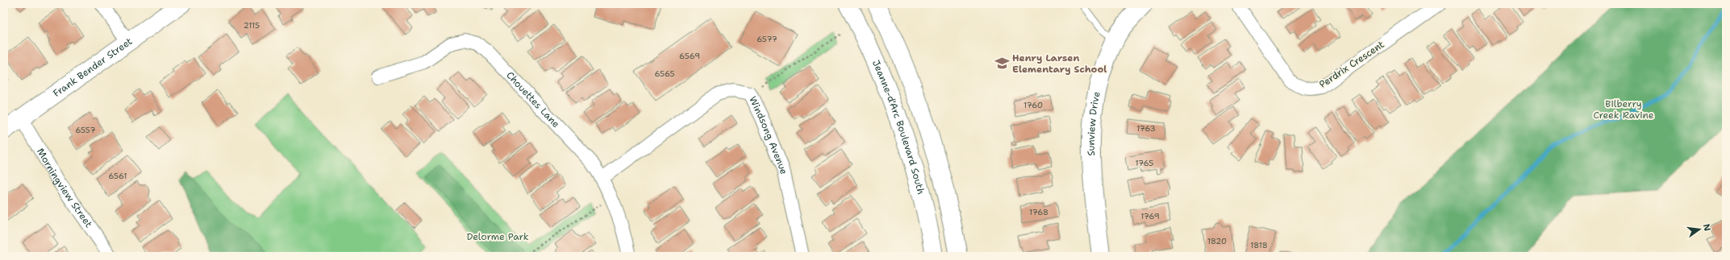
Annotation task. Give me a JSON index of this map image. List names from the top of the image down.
{
  "streets": {
    "main road": ["Frank Bender Street", "Sunview Drive", "Jeanne-d'Arc Boulevard South"],
    "street": [
      "Perdrix Crescent",
      "Chouettes Lane",
      "Windsong Avenue",
      "Morningview Street"
    ]
  },
  "crossings": [
    ["Frank Bender Street", "Morningview Street"],
    ["Chouettes Lane", "Windsong Avenue"]
  ],
  "parks": ["Bilberry Creek Ravine", "Delorme Park"],
  "places": {
    "school or university": ["Henry Larsen Elementary School"]
  },
  "house_numbers": [
    "2115",
    "6577",
    "6569",
    "6565",
    "1760",
    "1763",
    "6557",
    "1765",
    "6561",
    "1768",
    "1769",
    "1820",
    "1818"
  ],
  "north": "right"
}
